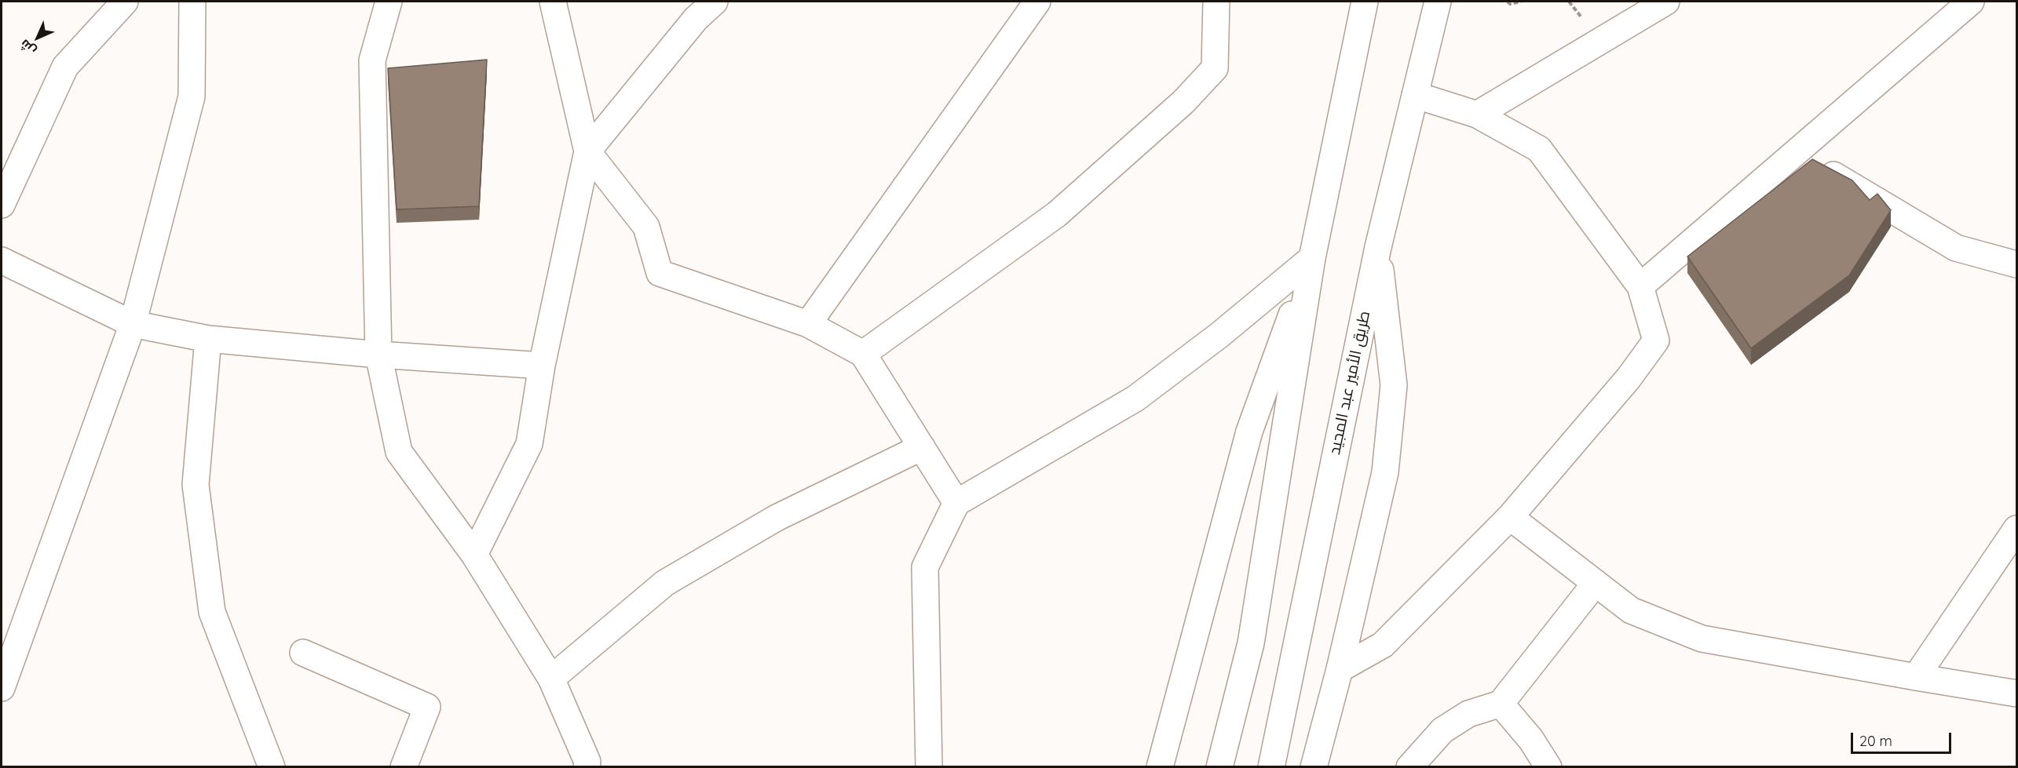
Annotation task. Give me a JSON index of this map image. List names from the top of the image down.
{
  "streets": {
    "street": ["طريق الأمير عبد المجيد"]
  },
  "scale_bar": "20 m",
  "north": "bottom left"
}
